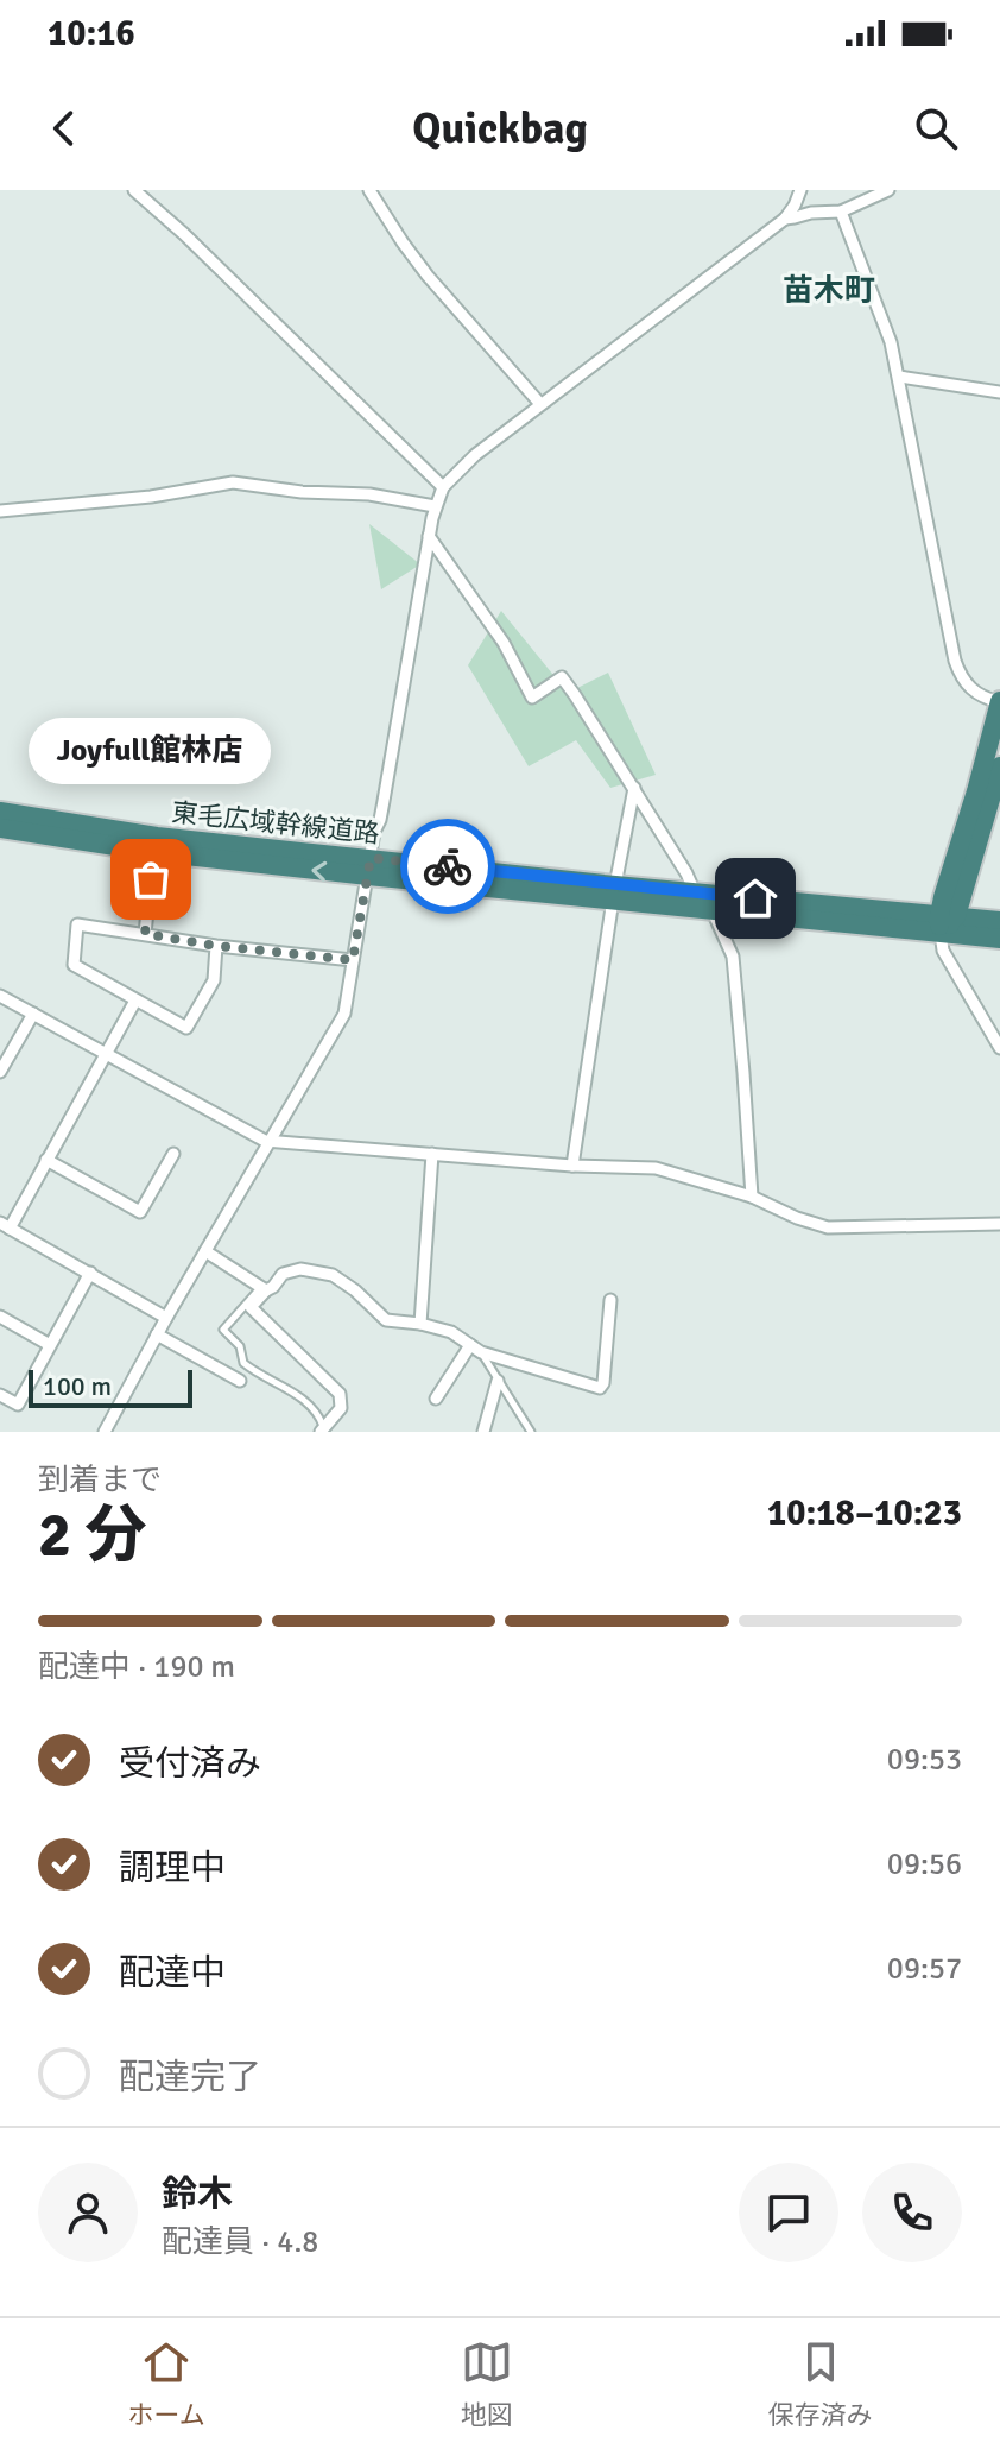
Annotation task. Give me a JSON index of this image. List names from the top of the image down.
{
  "streets": {
    "highway": ["東毛広域幹線道路"]
  },
  "districts": ["苗木町"],
  "places": ["Joyfull館林店"],
  "scale_bar": "100 m",
  "page": {
    "status": "10:16",
    "header": "Quickbag",
    "bubble": "Joyfull館林店",
    "scale": "100 m",
    "heading": ["2 分", "到着まで", "10:18–10:23"],
    "panel": ["鈴木", "配達員 · 4.8"],
    "bar": "配達中 · 190 m",
    "list": [
      ["受付済み", "09:53"],
      ["調理中", "09:56"],
      ["配達中", "09:57"],
      "配達完了"
    ],
    "tabs": ["ホーム", "地図", "保存済み"]
  }
}
